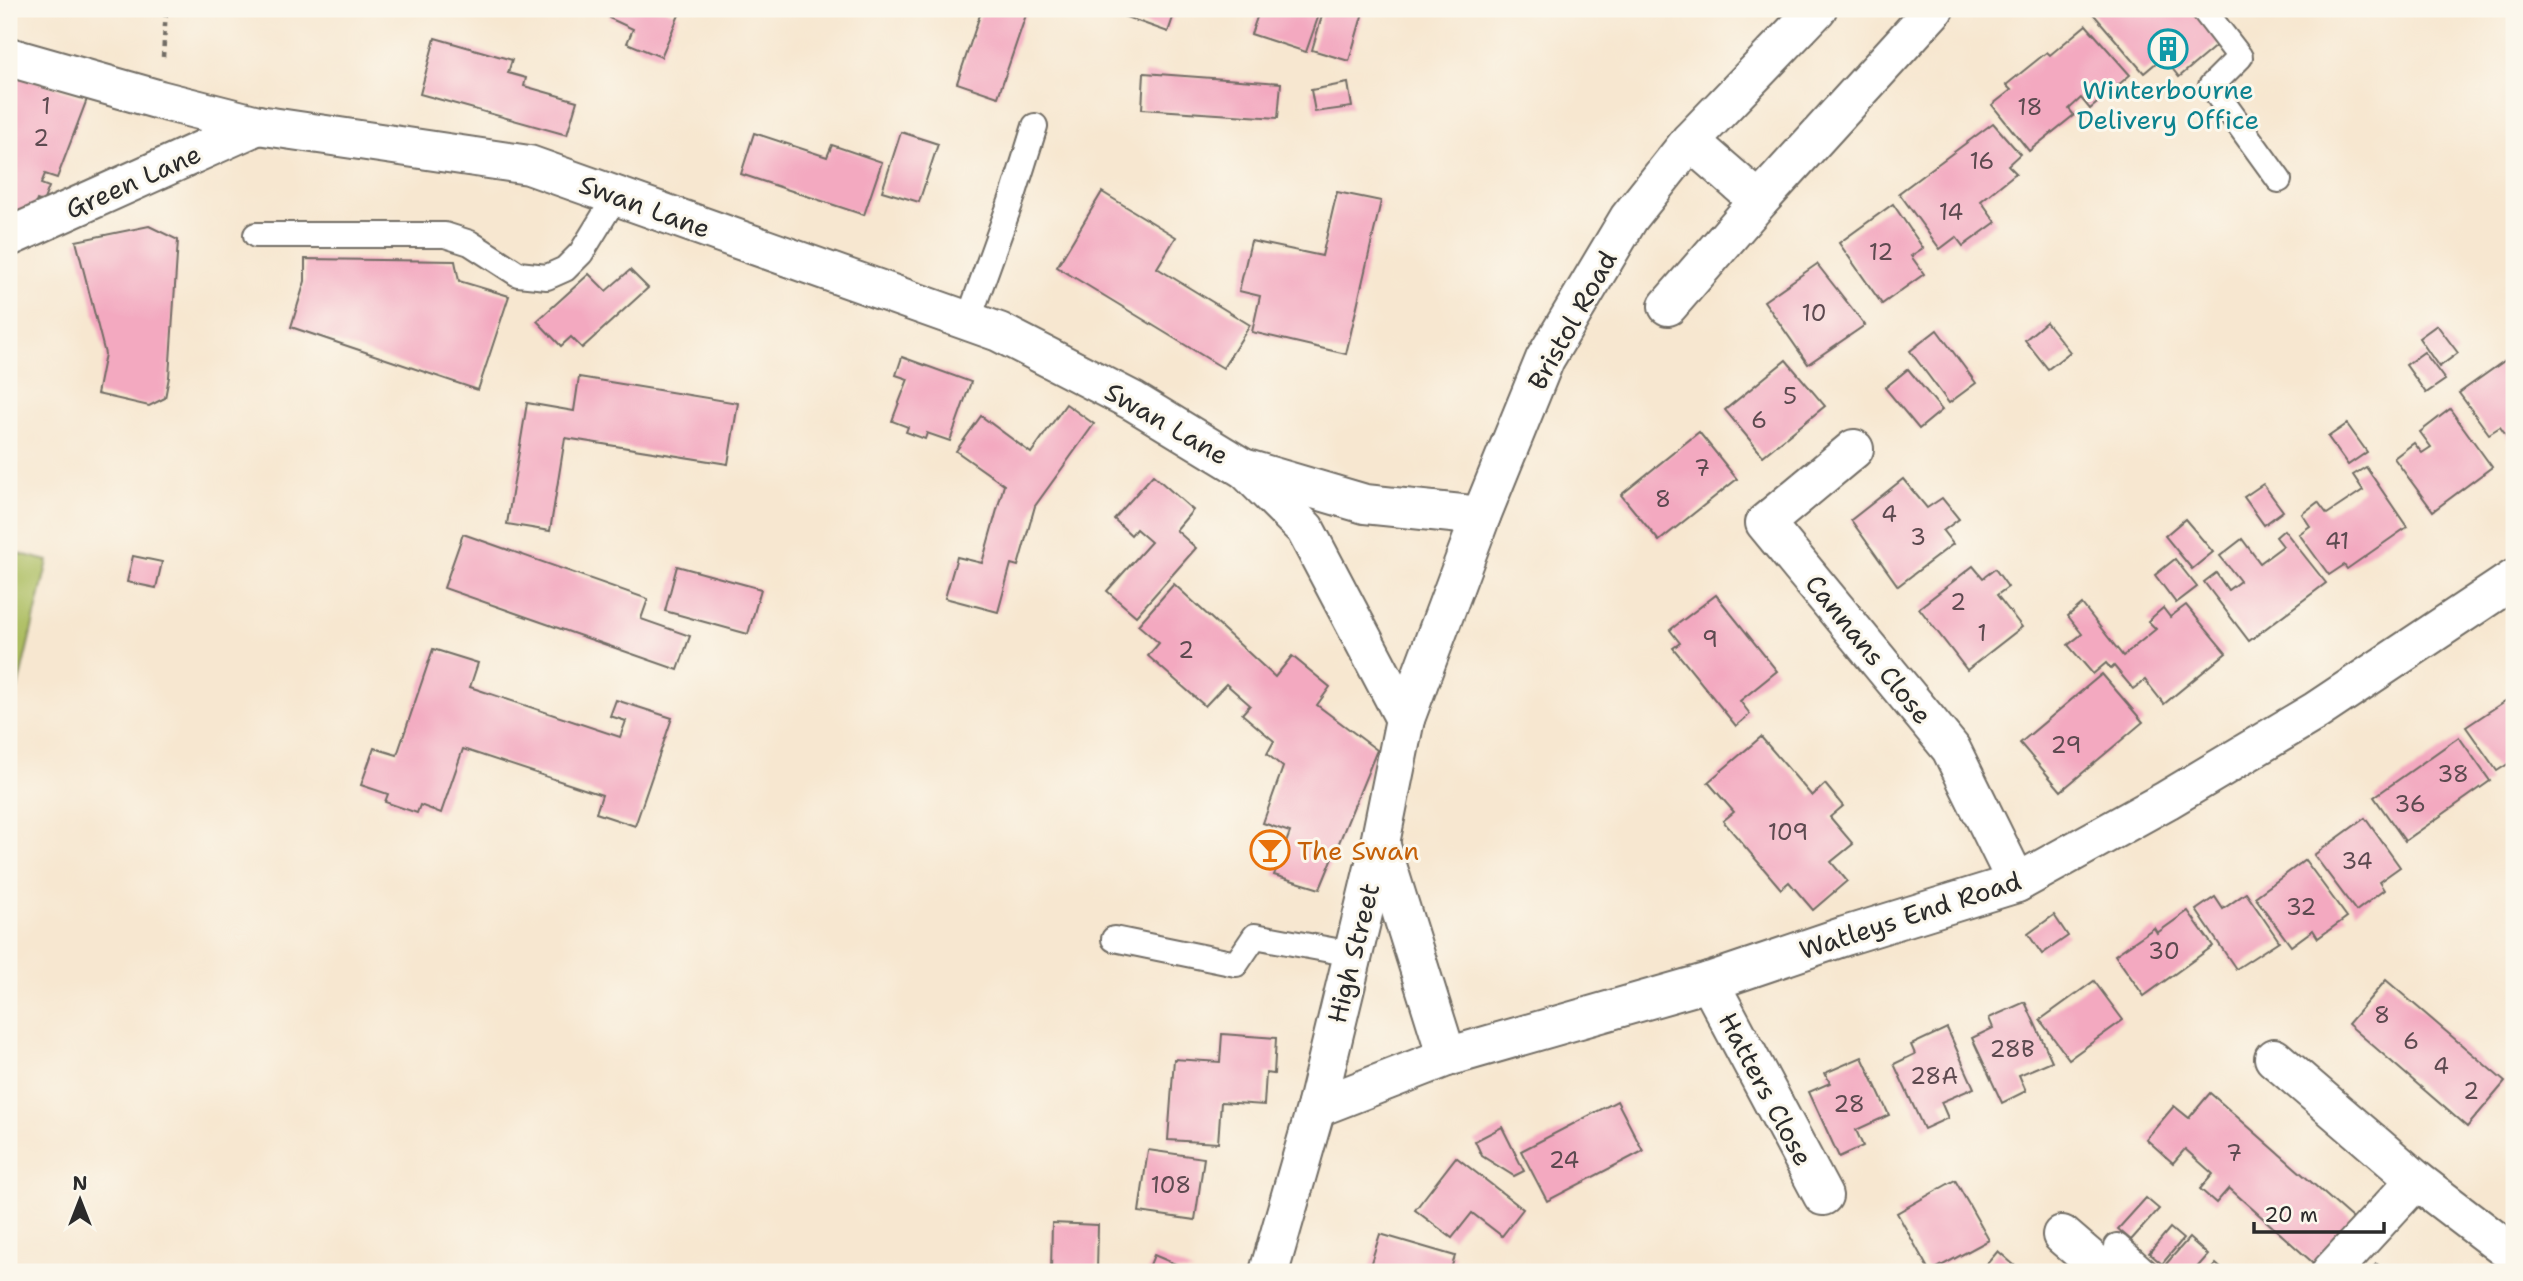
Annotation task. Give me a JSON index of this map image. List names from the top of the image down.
{
  "streets": {
    "street": [
      "Green Lane",
      "Swan Lane",
      "Bristol Road",
      "Cannans Close",
      "Watleys End Road",
      "High Street",
      "Hatters Close"
    ]
  },
  "crossings": [
    ["Green Lane", "Swan Lane"],
    ["Swan Lane", "Bristol Road"],
    ["Swan Lane", "High Street"],
    ["Bristol Road", "High Street"],
    ["Cannans Close", "Watleys End Road"],
    ["Watleys End Road", "High Street"],
    ["Watleys End Road", "Hatters Close"]
  ],
  "places": {
    "building": ["Winterbourne Delivery Office"],
    "bar": ["The Swan"]
  },
  "house_numbers": [
    "1",
    "18",
    "2",
    "16",
    "14",
    "12",
    "10",
    "5",
    "6",
    "7",
    "8",
    "4",
    "3",
    "41",
    "2",
    "1",
    "9",
    "2",
    "29",
    "38",
    "36",
    "109",
    "34",
    "32",
    "30",
    "8",
    "6",
    "28B",
    "4",
    "28A",
    "2",
    "28",
    "7",
    "24",
    "108"
  ],
  "scale_bar": "20 m",
  "north": "top"
}
